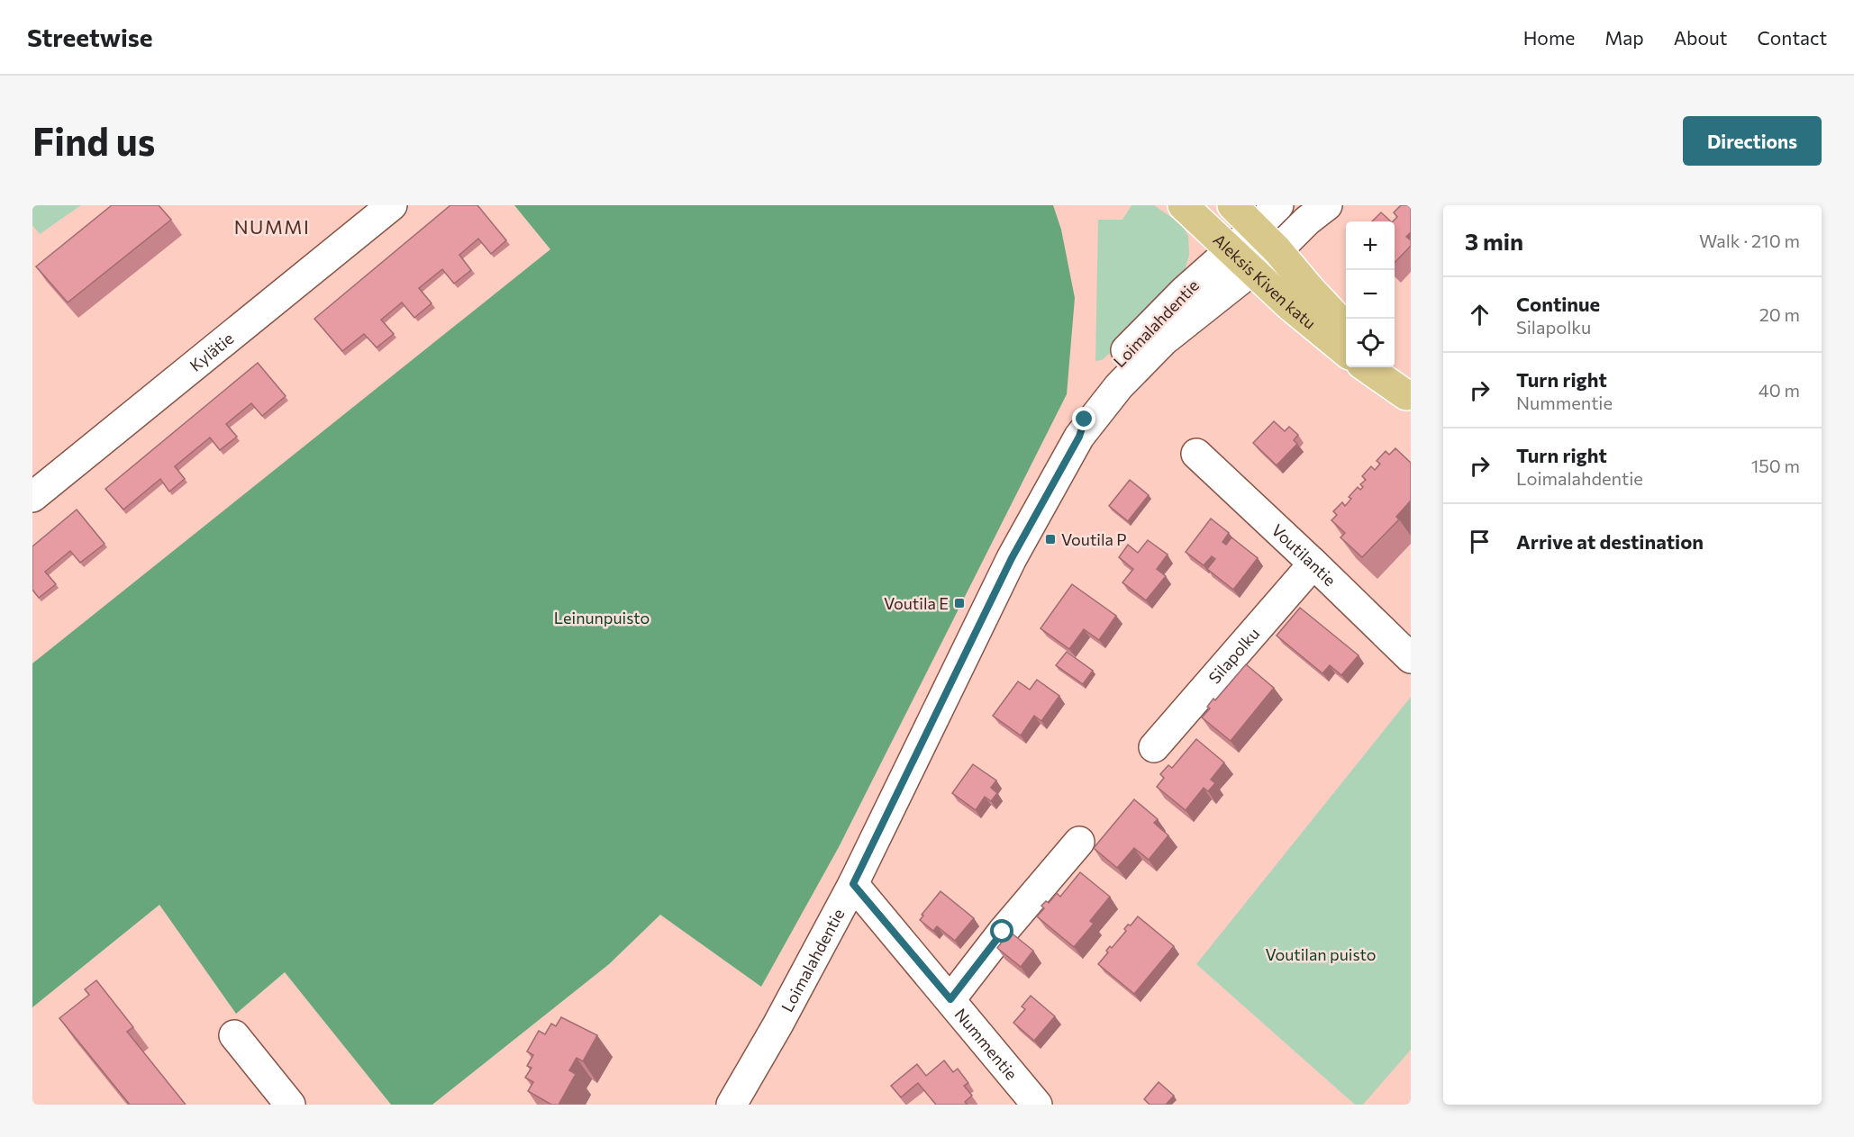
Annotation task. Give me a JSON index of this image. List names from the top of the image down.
{
  "streets": {
    "main road": ["Aleksis Kiven katu"],
    "street": [
      "Loimalahdentie",
      "Kylätie",
      "Voutilantie",
      "Silapolku",
      "Nummentie"
    ]
  },
  "crossings": [
    ["Aleksis Kiven katu", "Loimalahdentie"],
    ["Loimalahdentie", "Nummentie"],
    ["Voutilantie", "Silapolku"]
  ],
  "districts": ["NUMMI"],
  "parks": ["Leinunpuisto", "Voutilan puisto"],
  "places": {
    "transit": ["Voutila P", "Voutila E"]
  },
  "page": {
    "header": "Streetwise",
    "nav": [
      "Home",
      "Map",
      "About",
      "Contact"
    ],
    "buttons": "Directions",
    "title": "Find us",
    "heading": ["3 min", "Walk · 210 m"],
    "map_buttons": ["+", "−"],
    "list": [
      ["Continue", "Silapolku", "20 m"],
      ["Turn right", "Nummentie", "40 m"],
      ["Turn right", "Loimalahdentie", "150 m"],
      "Arrive at destination"
    ]
  }
}
